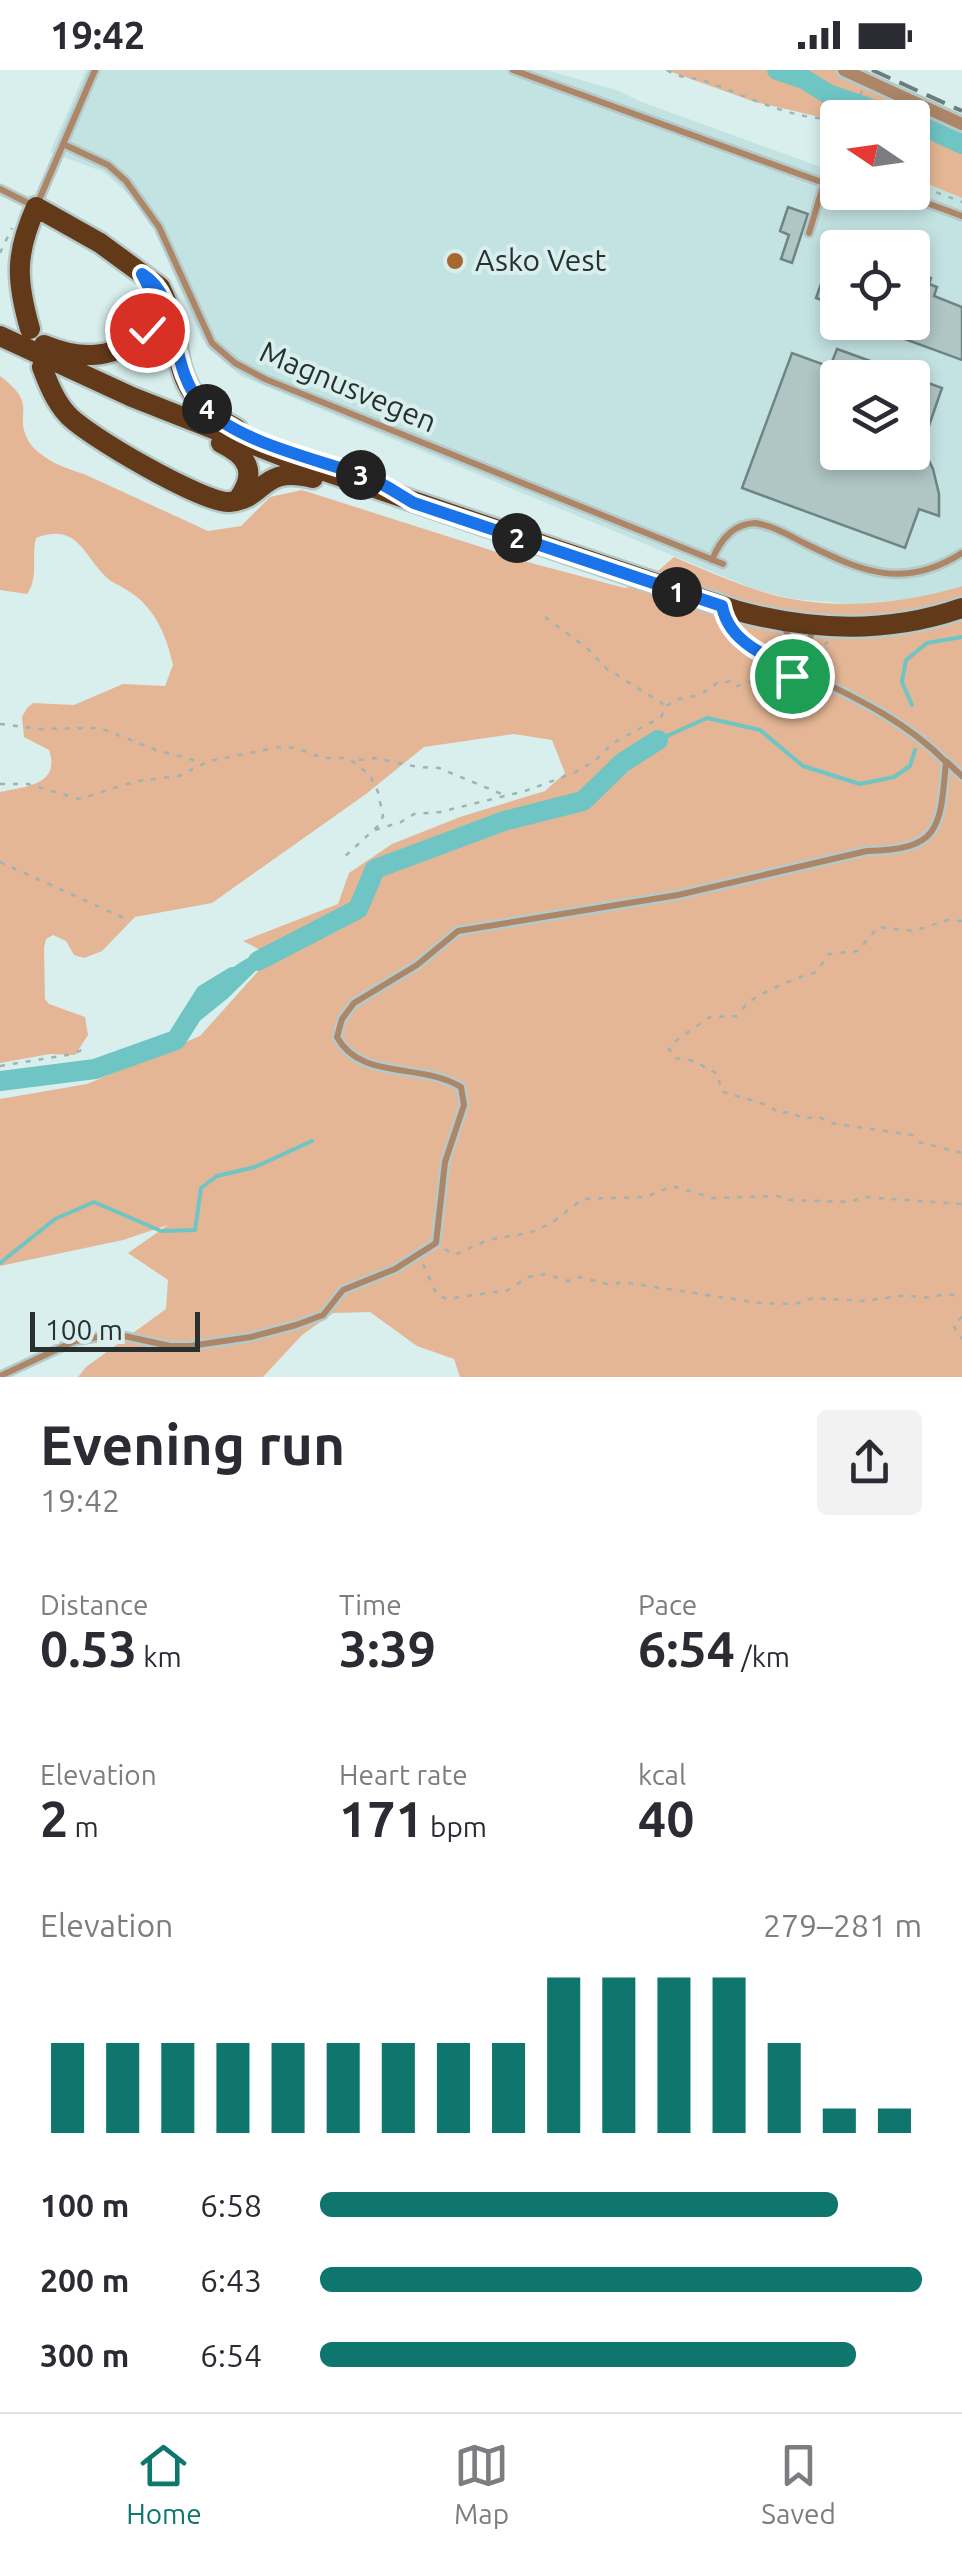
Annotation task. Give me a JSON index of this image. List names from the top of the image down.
{
  "streets": {
    "lane": ["Magnusvegen"]
  },
  "places": ["Asko Vest"],
  "scale_bar": "100 m",
  "north": "left",
  "page": {
    "status": "19:42",
    "pins": [
      "4",
      "3",
      "2",
      "1"
    ],
    "scale": "100 m",
    "heading": ["Evening run", "19:42"],
    "stats": [
      ["Distance", "0.53 km"],
      ["Time", "3:39"],
      ["Pace", "6:54 /km"],
      ["Elevation", "2 m"],
      ["Heart rate", "171 bpm"],
      ["kcal", "40"]
    ],
    "chart": ["Elevation", "279–281 m"],
    "list": [
      {
        "name": "100 m",
        "note": "6:58"
      },
      {
        "name": "200 m",
        "note": "6:43"
      },
      {
        "name": "300 m",
        "note": "6:54"
      }
    ],
    "tabs": ["Home", "Map", "Saved"]
  }
}
